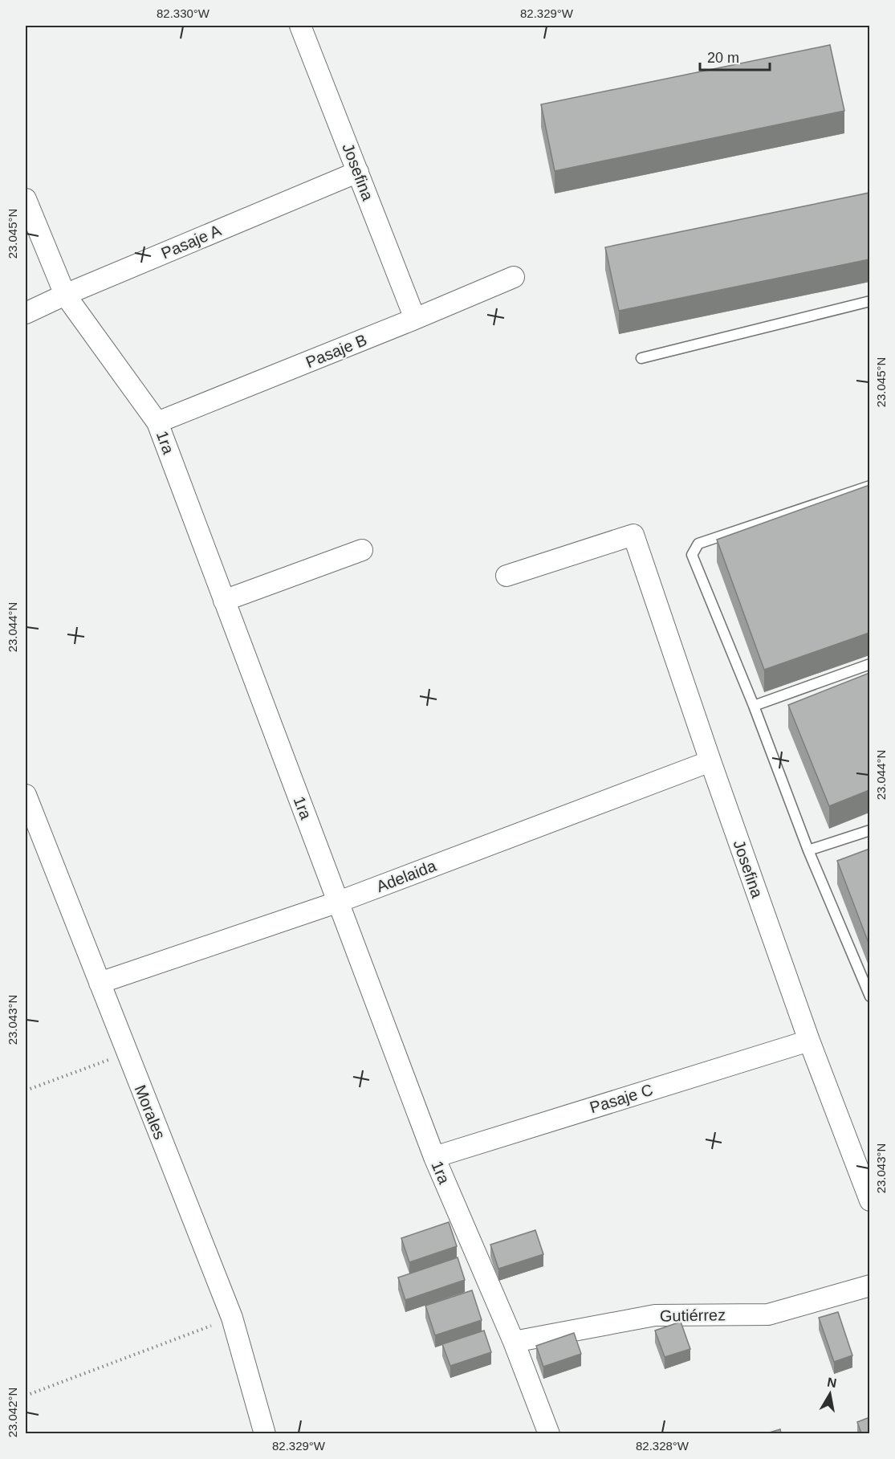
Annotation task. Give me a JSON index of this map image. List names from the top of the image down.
{
  "streets": {
    "street": [
      "Josefina",
      "Pasaje A",
      "Pasaje B",
      "1ra",
      "Adelaida",
      "Pasaje C",
      "Morales",
      "Gutiérrez"
    ]
  },
  "crossings": [
    ["Josefina", "Pasaje A"],
    ["Josefina", "Pasaje B"],
    ["Josefina", "Adelaida"],
    ["Josefina", "Pasaje C"],
    ["Pasaje A", "1ra"],
    ["Pasaje B", "1ra"],
    ["1ra", "Adelaida"],
    ["1ra", "Pasaje C"],
    ["1ra", "Gutiérrez"],
    ["Adelaida", "Morales"]
  ],
  "scale_bar": "20 m",
  "north": "top",
  "coordinates": [
    "82.330°W",
    "82.329°W",
    "23.045°N",
    "23.044°N",
    "23.043°N",
    "23.042°N",
    "82.328°W"
  ]
}
